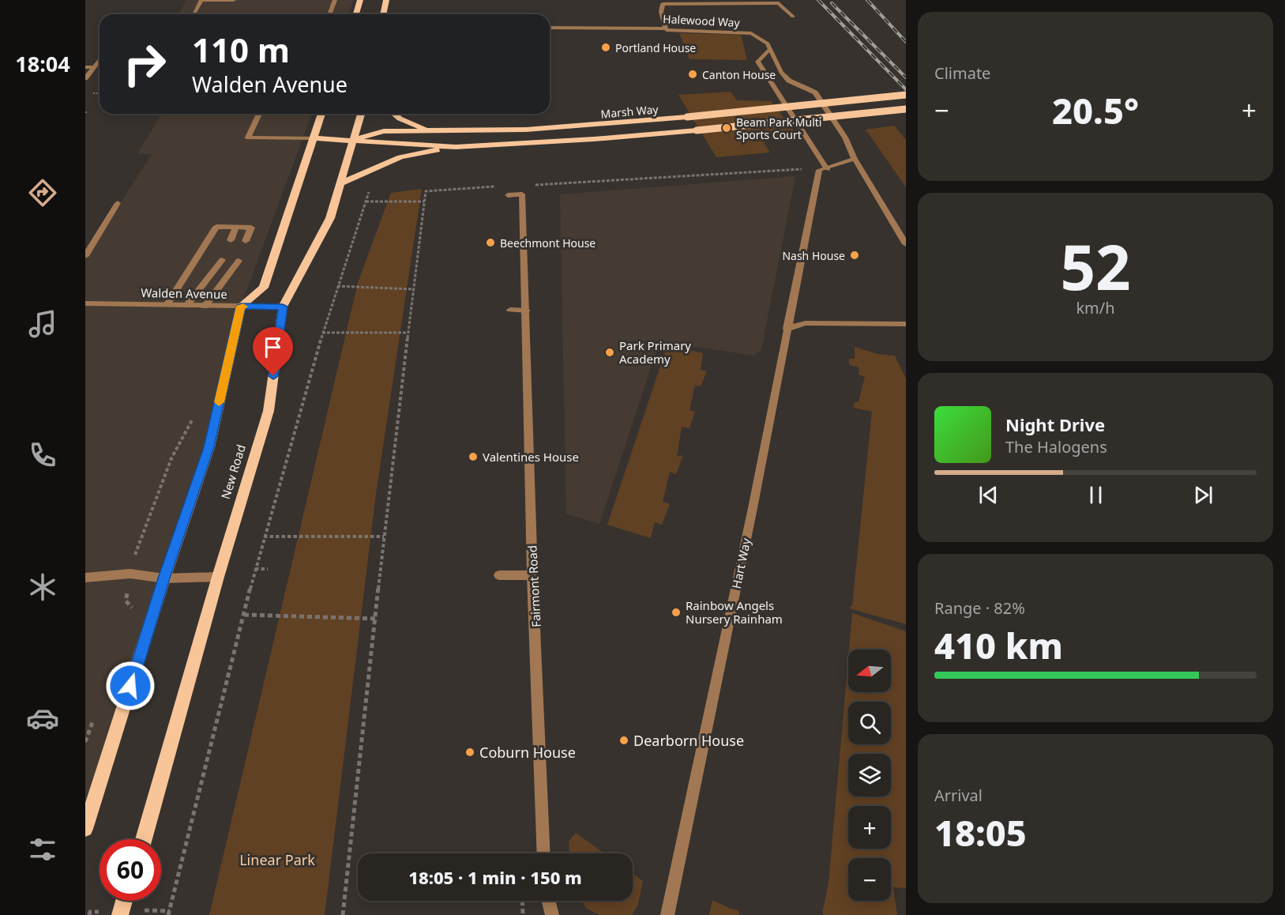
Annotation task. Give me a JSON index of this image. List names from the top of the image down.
{
  "streets": {
    "main road": ["Marsh Way", "New Road"],
    "street": [
      "Halewood Way",
      "Walden Avenue",
      "Hart Way",
      "Fairmont Road"
    ]
  },
  "crossings": [
    ["Marsh Way", "New Road"],
    ["Walden Avenue", "New Road"]
  ],
  "parks": ["Linear Park"],
  "places": [
    "Portland House",
    "Canton House",
    "Beam Park Multi Sports Court",
    "Beechmont House",
    "Nash House",
    "Park Primary Academy",
    "Valentines House",
    "Rainbow Angels Nursery Rainham",
    "Dearborn House",
    "Coburn House"
  ],
  "north": "left",
  "page": {
    "tabs": "18:04",
    "tile": [
      "Climate",
      ["52", "km/h"],
      ["Range · 82%", "410 km"],
      ["Arrival", "18:05"]
    ],
    "turn": ["110 m", "Walden Avenue"],
    "heat": ["−", "20.5°", "+"],
    "song": ["Night Drive", "The Halogens"],
    "map_buttons": ["+", "−"],
    "limit": "60",
    "trip": "18:05 · 1 min · 150 m"
  }
}
